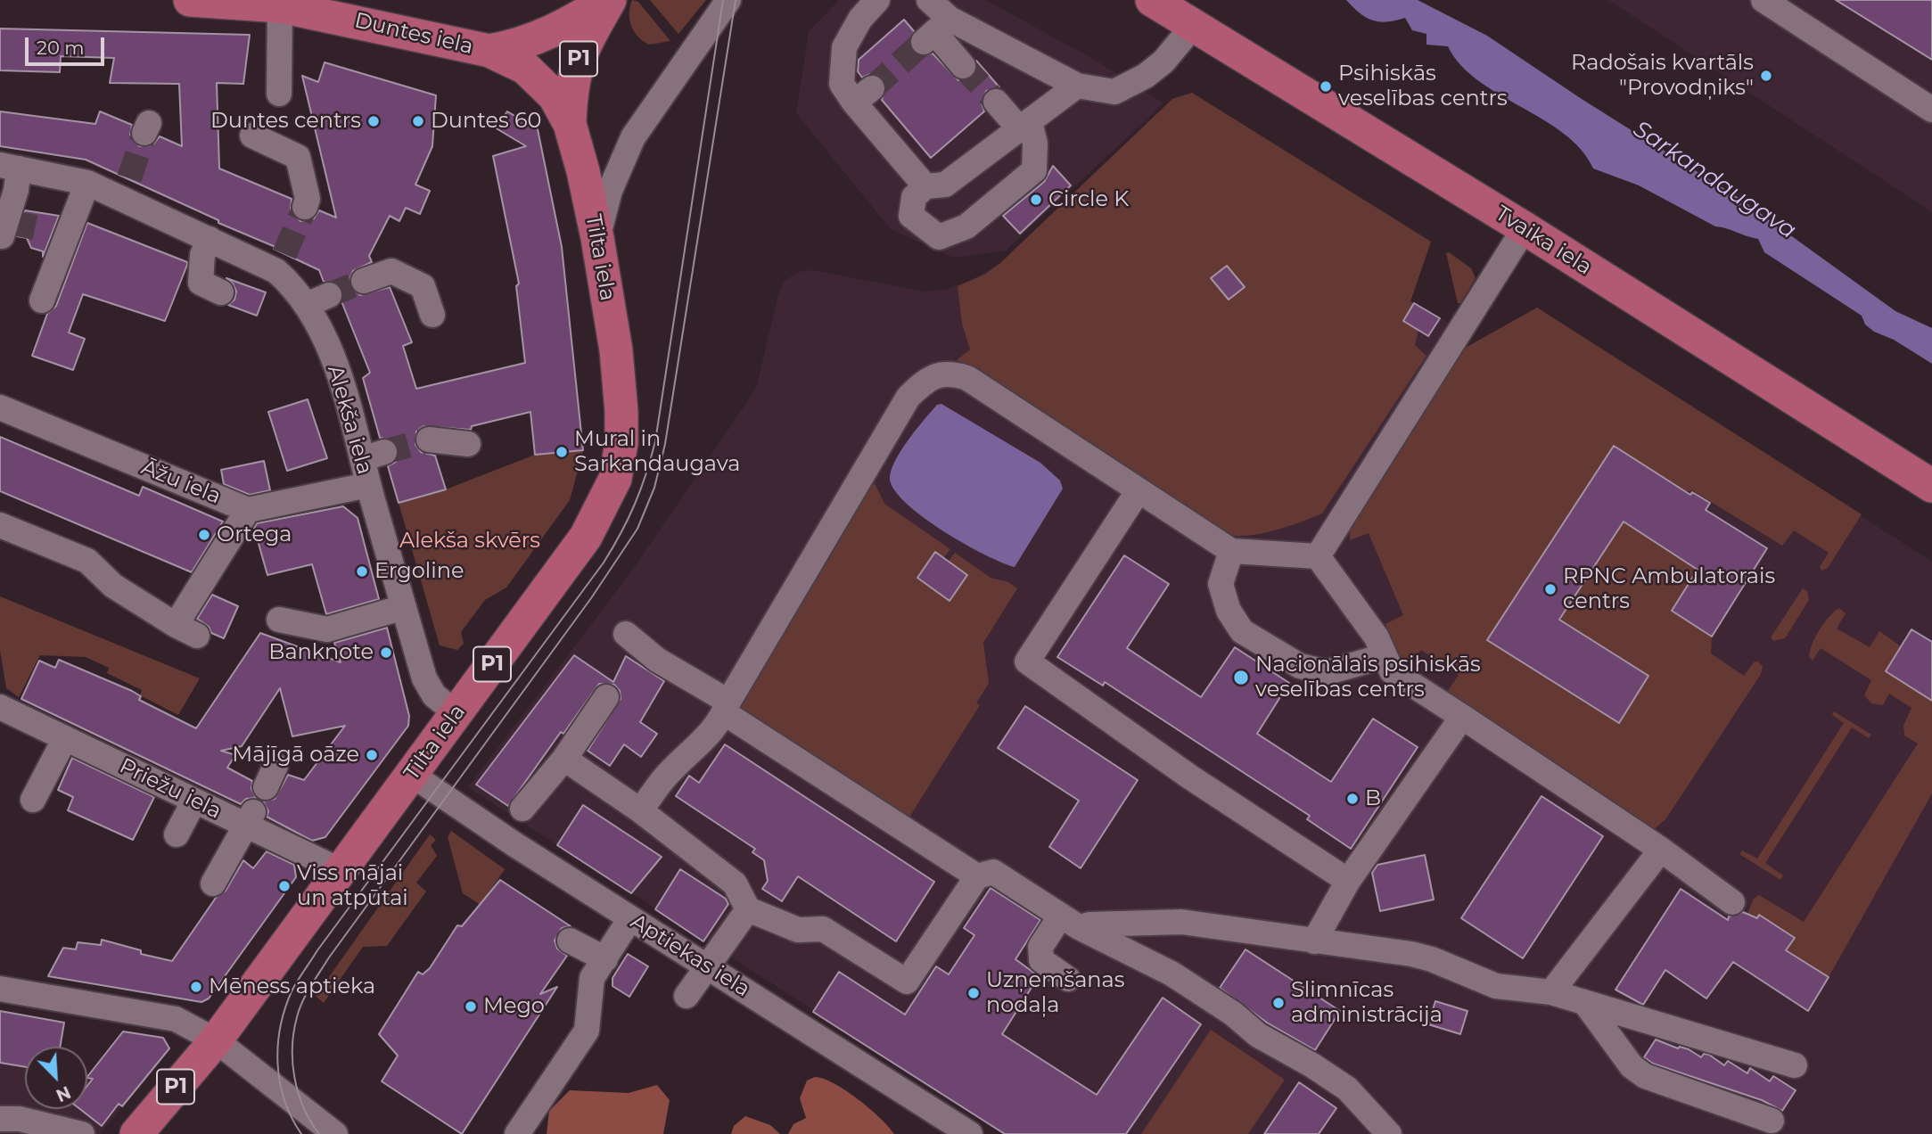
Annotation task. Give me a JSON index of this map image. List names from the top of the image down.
{
  "streets": {
    "main road": [
      "Duntes iela",
      "P1",
      "Tvaika iela",
      "Tilta iela"
    ],
    "street": [
      "Alekša iela",
      "Āžu iela",
      "Priežu iela",
      "Aptiekas iela"
    ]
  },
  "crossings": [
    ["Duntes iela", "P1"],
    ["Duntes iela", "Tilta iela"],
    ["P1", "Tilta iela"],
    ["Tilta iela", "Alekša iela"],
    ["Tilta iela", "Priežu iela"],
    ["Tilta iela", "Aptiekas iela"],
    ["Alekša iela", "Āžu iela"]
  ],
  "water": ["Sarkandaugava"],
  "parks": ["Alekša skvērs"],
  "places": [
    "Radošais kvartāls \"Provodņiks\"",
    "Psihiskās veselības centrs",
    "Duntes centrs",
    "Duntes 60",
    "Circle K",
    "Mural in Sarkandaugava",
    "Ortega",
    "Ergoline",
    "RPNC Ambulatorais centrs",
    "Banknote",
    "Nacionālais psihiskās veselības centrs",
    "Mājīgā oāze",
    "B",
    "Viss mājai un atpūtai",
    "Mēness aptieka",
    "Uzņemšanas nodaļa",
    "Slimnīcas administrācija",
    "Mego"
  ],
  "scale_bar": "20 m",
  "north": "bottom right"
}
